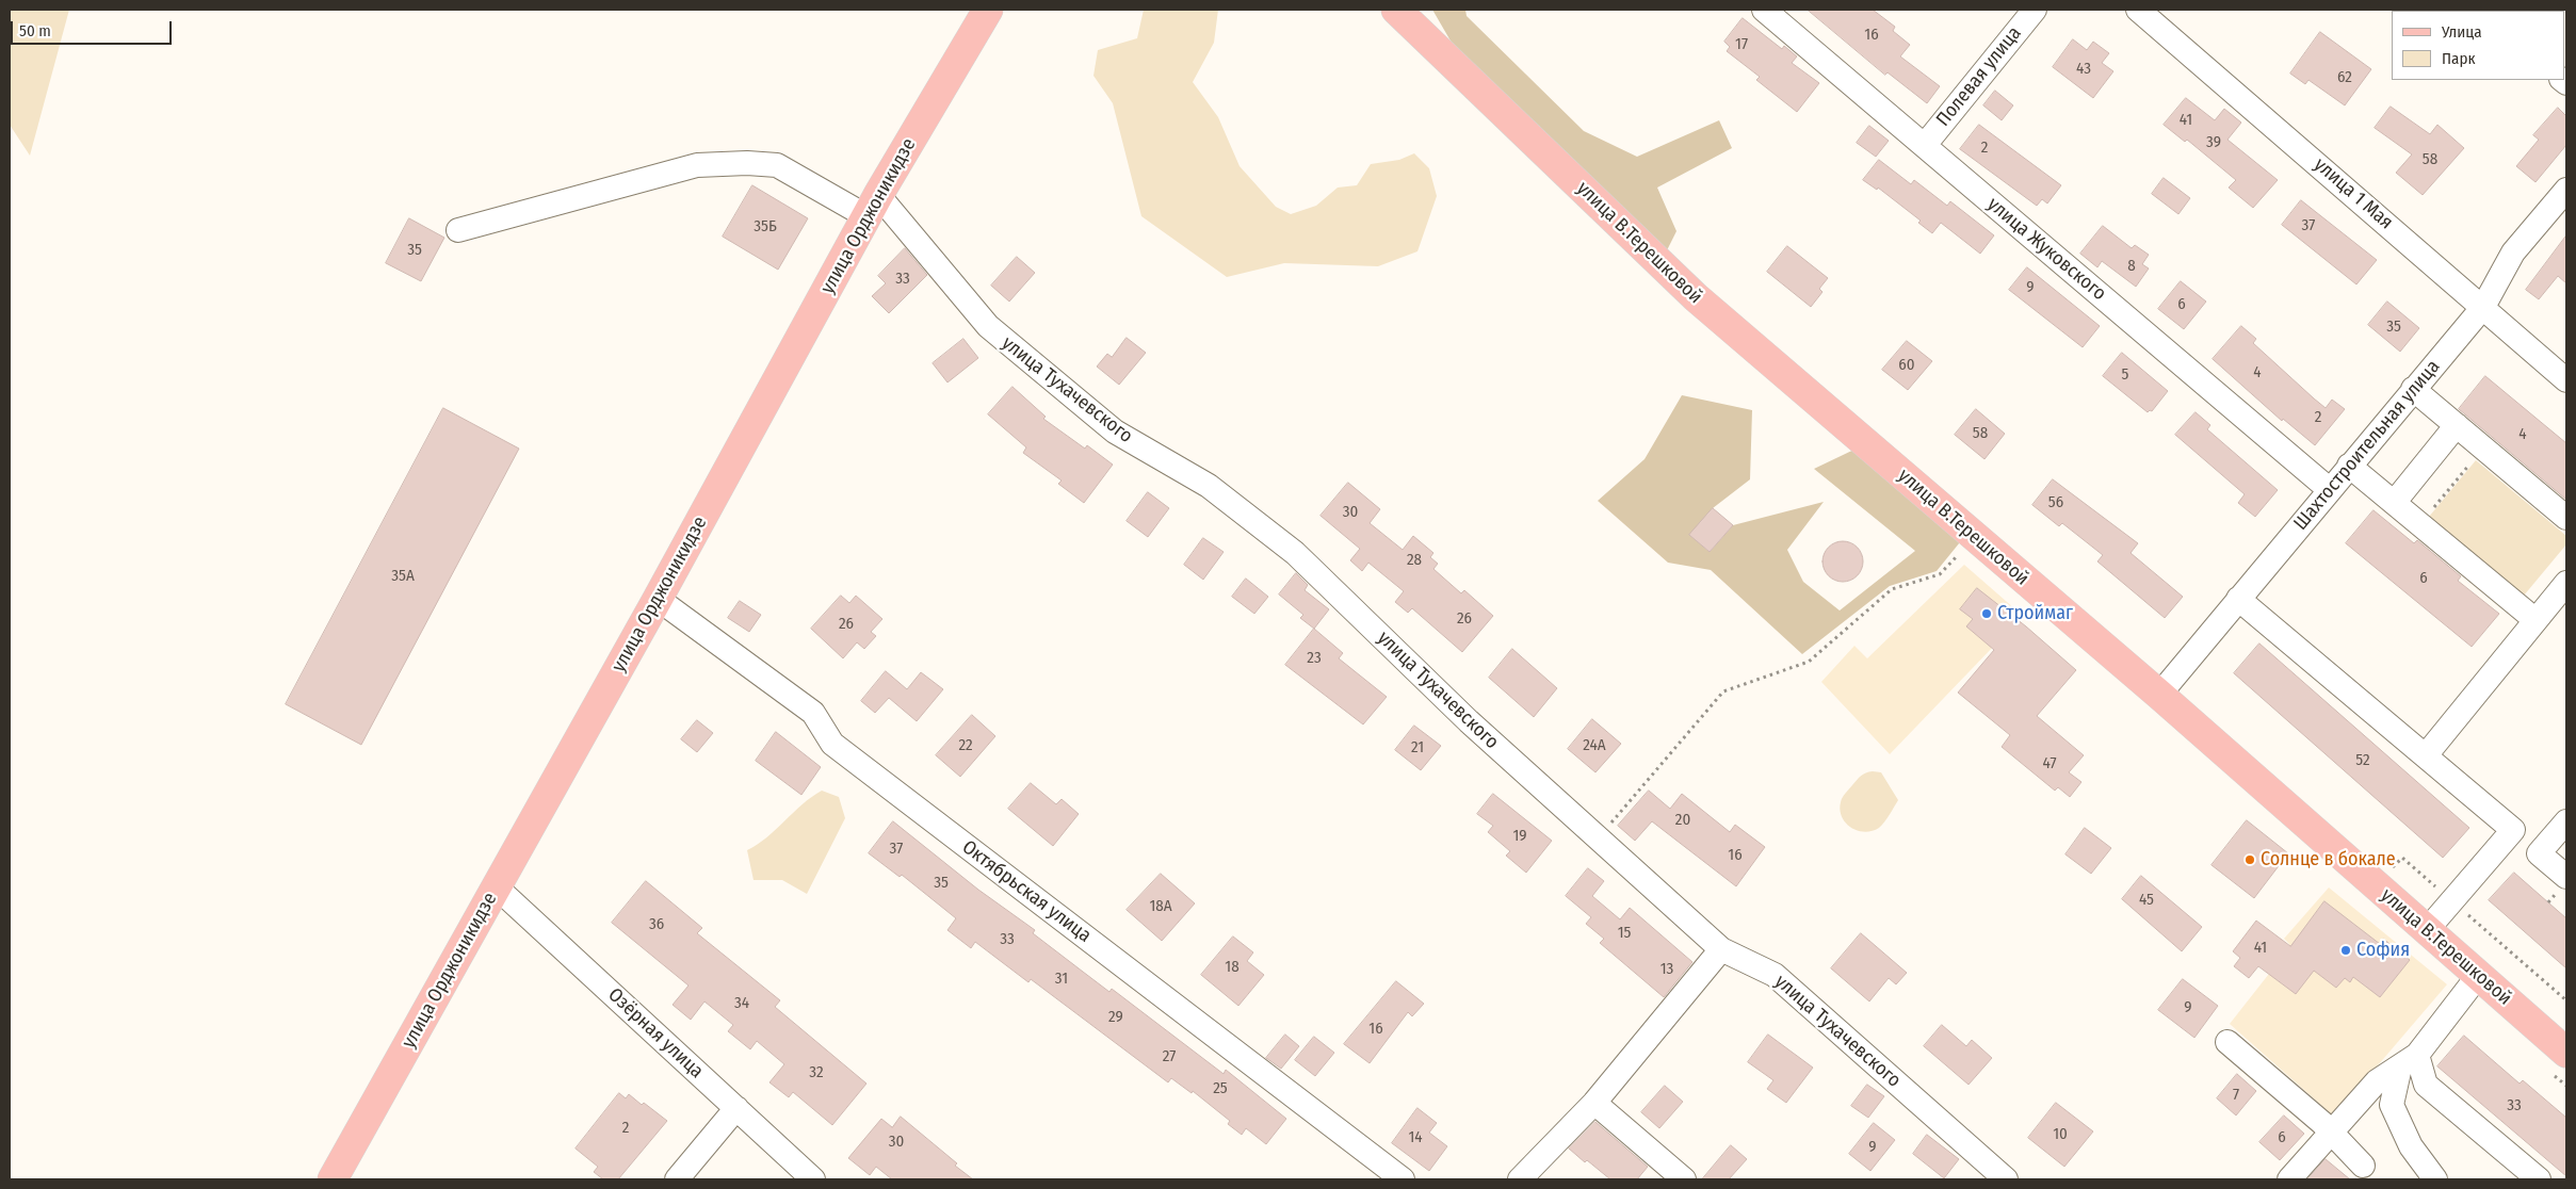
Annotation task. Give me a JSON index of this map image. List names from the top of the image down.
{
  "streets": {
    "main road": ["улица Орджоникидзе", "улица В.Терешковой"],
    "street": [
      "Полевая улица",
      "улица 1 Мая",
      "улица Жуковского",
      "улица Тухачевского",
      "Шахтостроительная улица",
      "Октябрьская улица",
      "Озёрная улица"
    ]
  },
  "crossings": [
    ["Полевая улица", "улица Жуковского"],
    ["улица 1 Мая", "Шахтостроительная улица"],
    ["улица Орджоникидзе", "улица Тухачевского"],
    ["улица Орджоникидзе", "Октябрьская улица"],
    ["улица Орджоникидзе", "Озёрная улица"],
    ["улица В.Терешковой", "Шахтостроительная улица"],
    ["улица Жуковского", "Шахтостроительная улица"]
  ],
  "places": ["Строймаг", "Солнце в бокале", "София"],
  "house_numbers": [
    "16",
    "17",
    "43",
    "62",
    "41",
    "39",
    "2",
    "58",
    "37",
    "35Б",
    "35",
    "8",
    "33",
    "9",
    "6",
    "35",
    "60",
    "4",
    "5",
    "2",
    "58",
    "4",
    "56",
    "30",
    "28",
    "35А",
    "6",
    "26",
    "26",
    "23",
    "22",
    "24А",
    "21",
    "52",
    "47",
    "20",
    "19",
    "37",
    "16",
    "35",
    "45",
    "18А",
    "36",
    "15",
    "33",
    "41",
    "18",
    "13",
    "31",
    "34",
    "9",
    "29",
    "16",
    "27",
    "32",
    "25",
    "7",
    "33",
    "2",
    "10",
    "14",
    "6",
    "30",
    "9"
  ],
  "legend": ["Улица", "Парк"],
  "scale_bar": "50 m"
}
